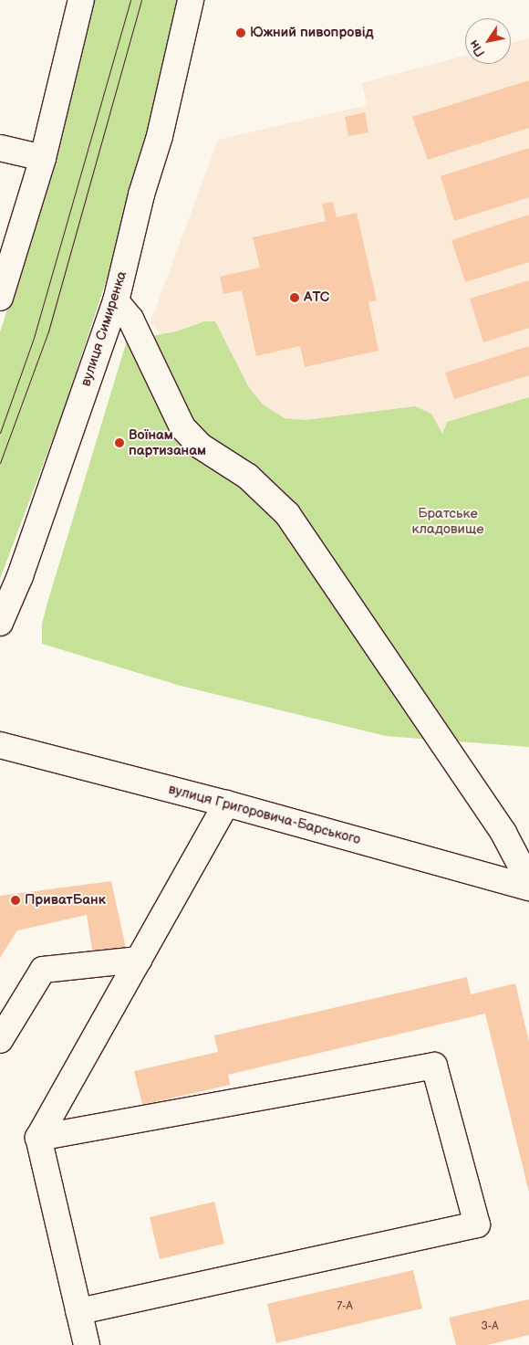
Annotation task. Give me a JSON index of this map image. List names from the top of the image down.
{
  "streets": {
    "street": ["вулиця Симиренка", "вулиця Григоровича-Барського"]
  },
  "parks": ["Братське кладовище"],
  "places": [
    "Южний пивопровід",
    "АТС",
    "Воїнам партизанам",
    "ПриватБанк"
  ],
  "house_numbers": ["7-А", "3-А"],
  "north": "bottom left"
}
